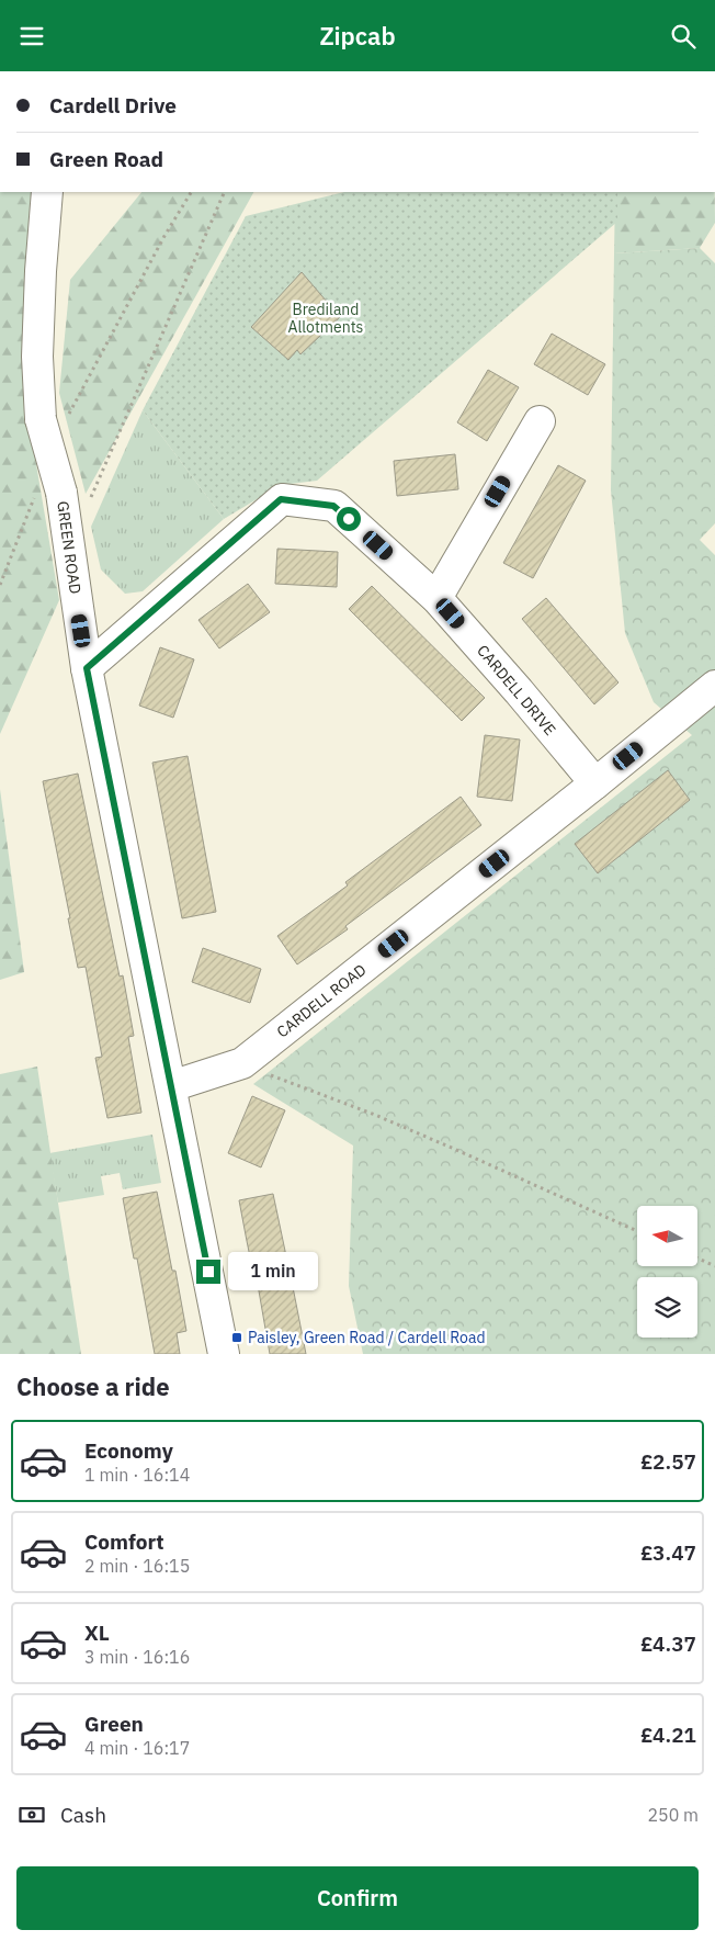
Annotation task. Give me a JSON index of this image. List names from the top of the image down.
{
  "streets": {
    "street": ["GREEN ROAD", "CARDELL DRIVE", "CARDELL ROAD"]
  },
  "crossings": [
    ["GREEN ROAD", "CARDELL DRIVE"],
    ["GREEN ROAD", "CARDELL ROAD"],
    ["CARDELL DRIVE", "CARDELL ROAD"]
  ],
  "parks": ["Brediland Allotments"],
  "places": {
    "transit": ["Paisley, Green Road / Cardell Road"]
  },
  "north": "left",
  "page": {
    "header": "Zipcab",
    "banner": ["Cardell Drive", "Green Road"],
    "bubble": "1 min",
    "heading": "Choose a ride",
    "list": [
      {
        "name": "Economy",
        "note": "1 min · 16:14",
        "value": "£2.57"
      },
      {
        "name": "Comfort",
        "note": "2 min · 16:15",
        "value": "£3.47"
      },
      {
        "name": "XL",
        "note": "3 min · 16:16",
        "value": "£4.37"
      },
      {
        "name": "Green",
        "note": "4 min · 16:17",
        "value": "£4.21"
      }
    ],
    "pay": ["Cash", "250 m"],
    "buttons": "Confirm"
  }
}
